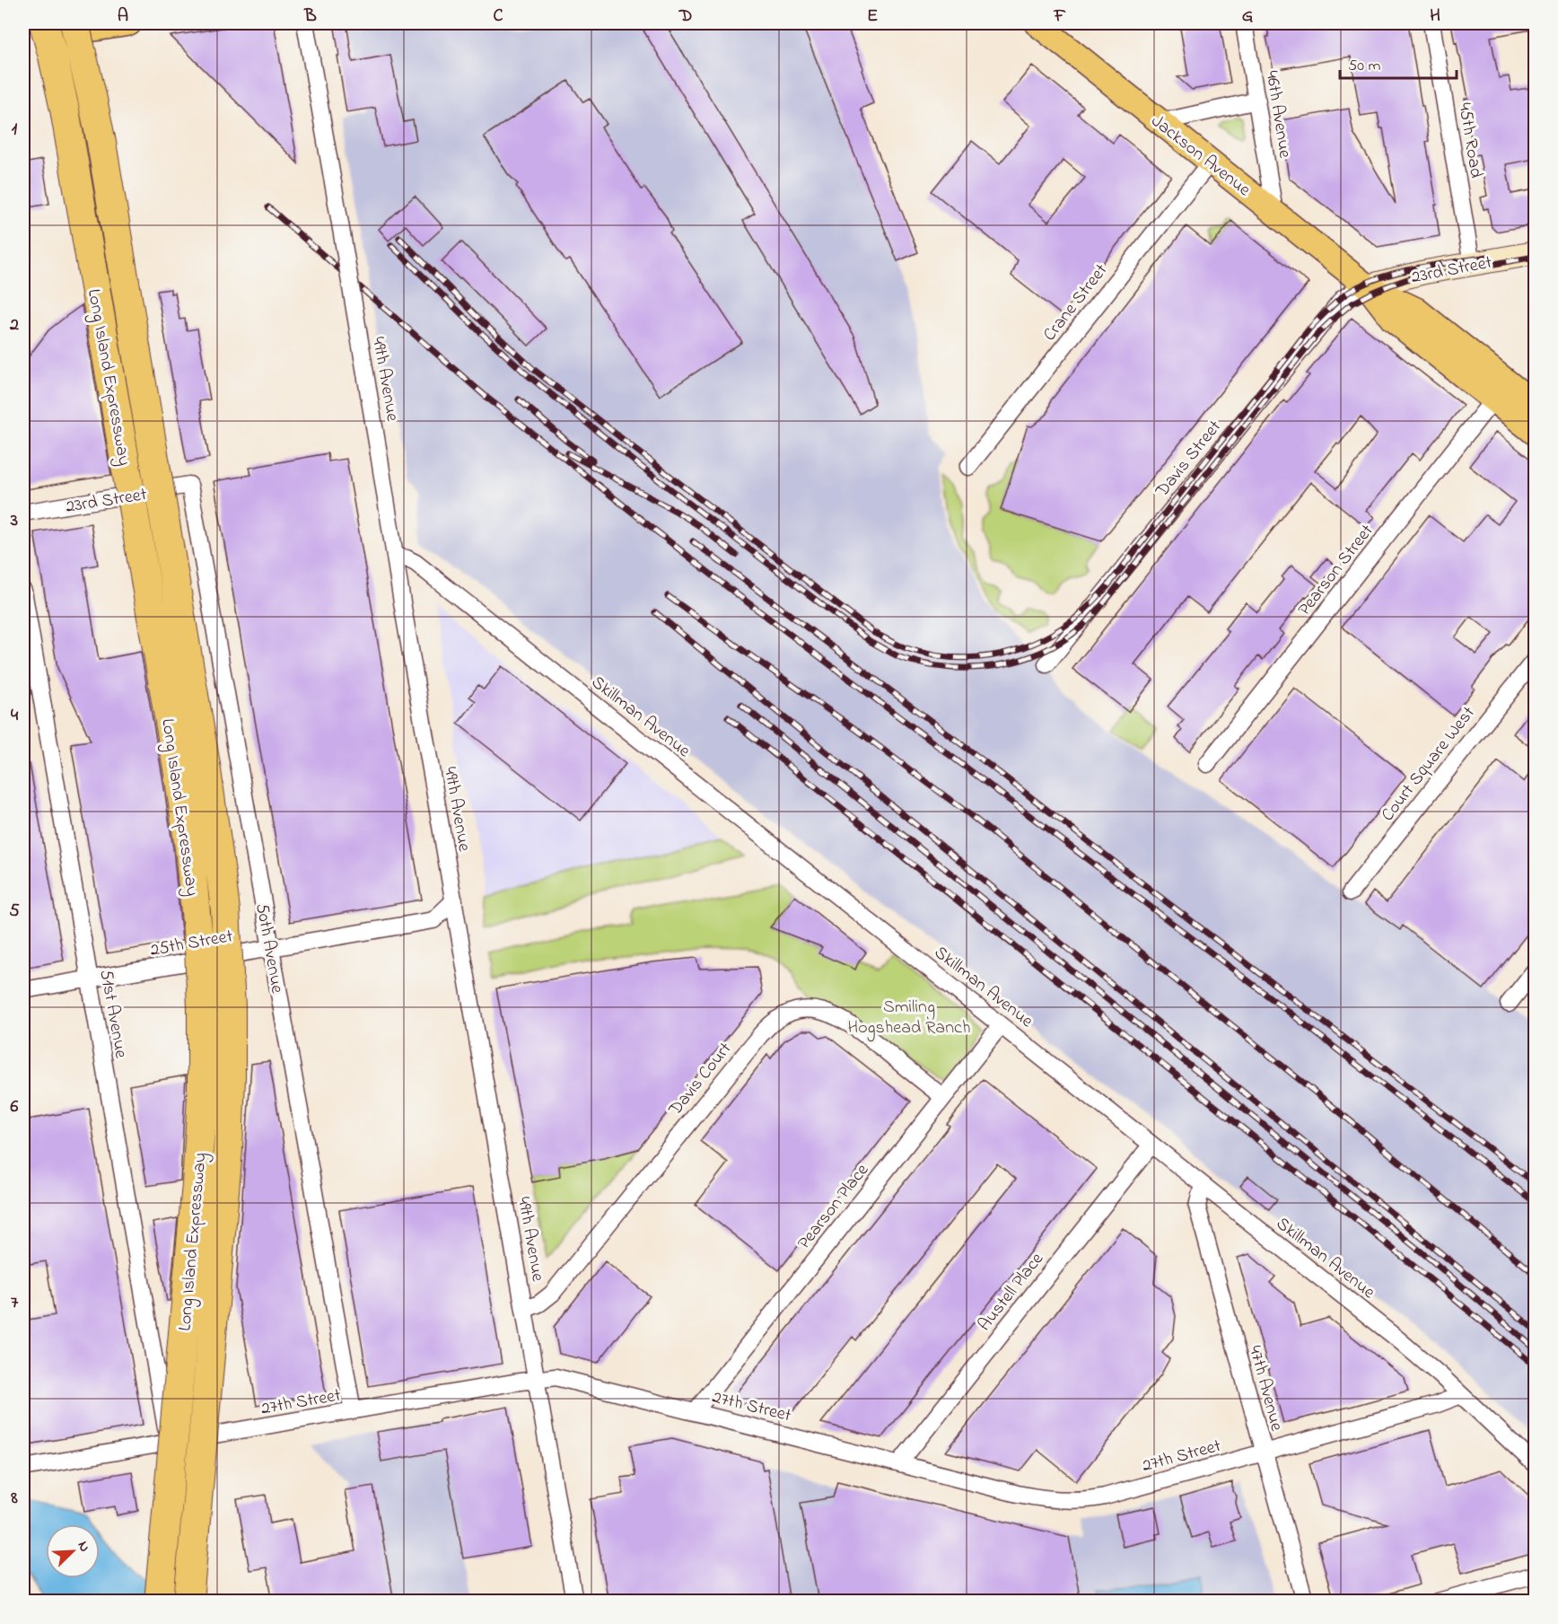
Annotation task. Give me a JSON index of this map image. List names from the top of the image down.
{
  "streets": {
    "highway": ["Long Island Expressway"],
    "main road": ["Jackson Avenue"],
    "street": [
      "46th Avenue",
      "45th Road",
      "23rd Street",
      "Crane Street",
      "49th Avenue",
      "Davis Street",
      "Pearson Street",
      "Skillman Avenue",
      "Court Square West",
      "25th Street",
      "50th Avenue",
      "51st Avenue",
      "Davis Court",
      "Pearson Place",
      "Austell Place",
      "47th Avenue",
      "27th Street"
    ]
  },
  "crossings": [
    ["46th Avenue", "Jackson Avenue"],
    ["45th Road", "23rd Street"],
    ["Jackson Avenue", "23rd Street"],
    ["Jackson Avenue", "Crane Street"],
    ["Jackson Avenue", "Davis Street"],
    ["Jackson Avenue", "Pearson Street"],
    ["23rd Street", "Davis Street"],
    ["23rd Street", "50th Avenue"],
    ["49th Avenue", "Skillman Avenue"],
    ["49th Avenue", "25th Street"],
    ["49th Avenue", "Davis Court"],
    ["49th Avenue", "27th Street"],
    ["Skillman Avenue", "Pearson Place"],
    ["Skillman Avenue", "Austell Place"],
    ["Skillman Avenue", "47th Avenue"],
    ["Skillman Avenue", "27th Street"],
    ["25th Street", "50th Avenue"],
    ["25th Street", "51st Avenue"],
    ["50th Avenue", "27th Street"],
    ["51st Avenue", "27th Street"],
    ["Davis Court", "Pearson Place"],
    ["Pearson Place", "27th Street"],
    ["Austell Place", "27th Street"],
    ["47th Avenue", "27th Street"]
  ],
  "parks": ["Smiling Hogshead Ranch"],
  "scale_bar": "50 m",
  "north": "top right",
  "grid": {
    "columns": [
      "A",
      "B",
      "C",
      "D",
      "E",
      "F",
      "G",
      "H"
    ],
    "rows": [
      "1",
      "2",
      "3",
      "4",
      "5",
      "6",
      "7",
      "8"
    ]
  }
}
